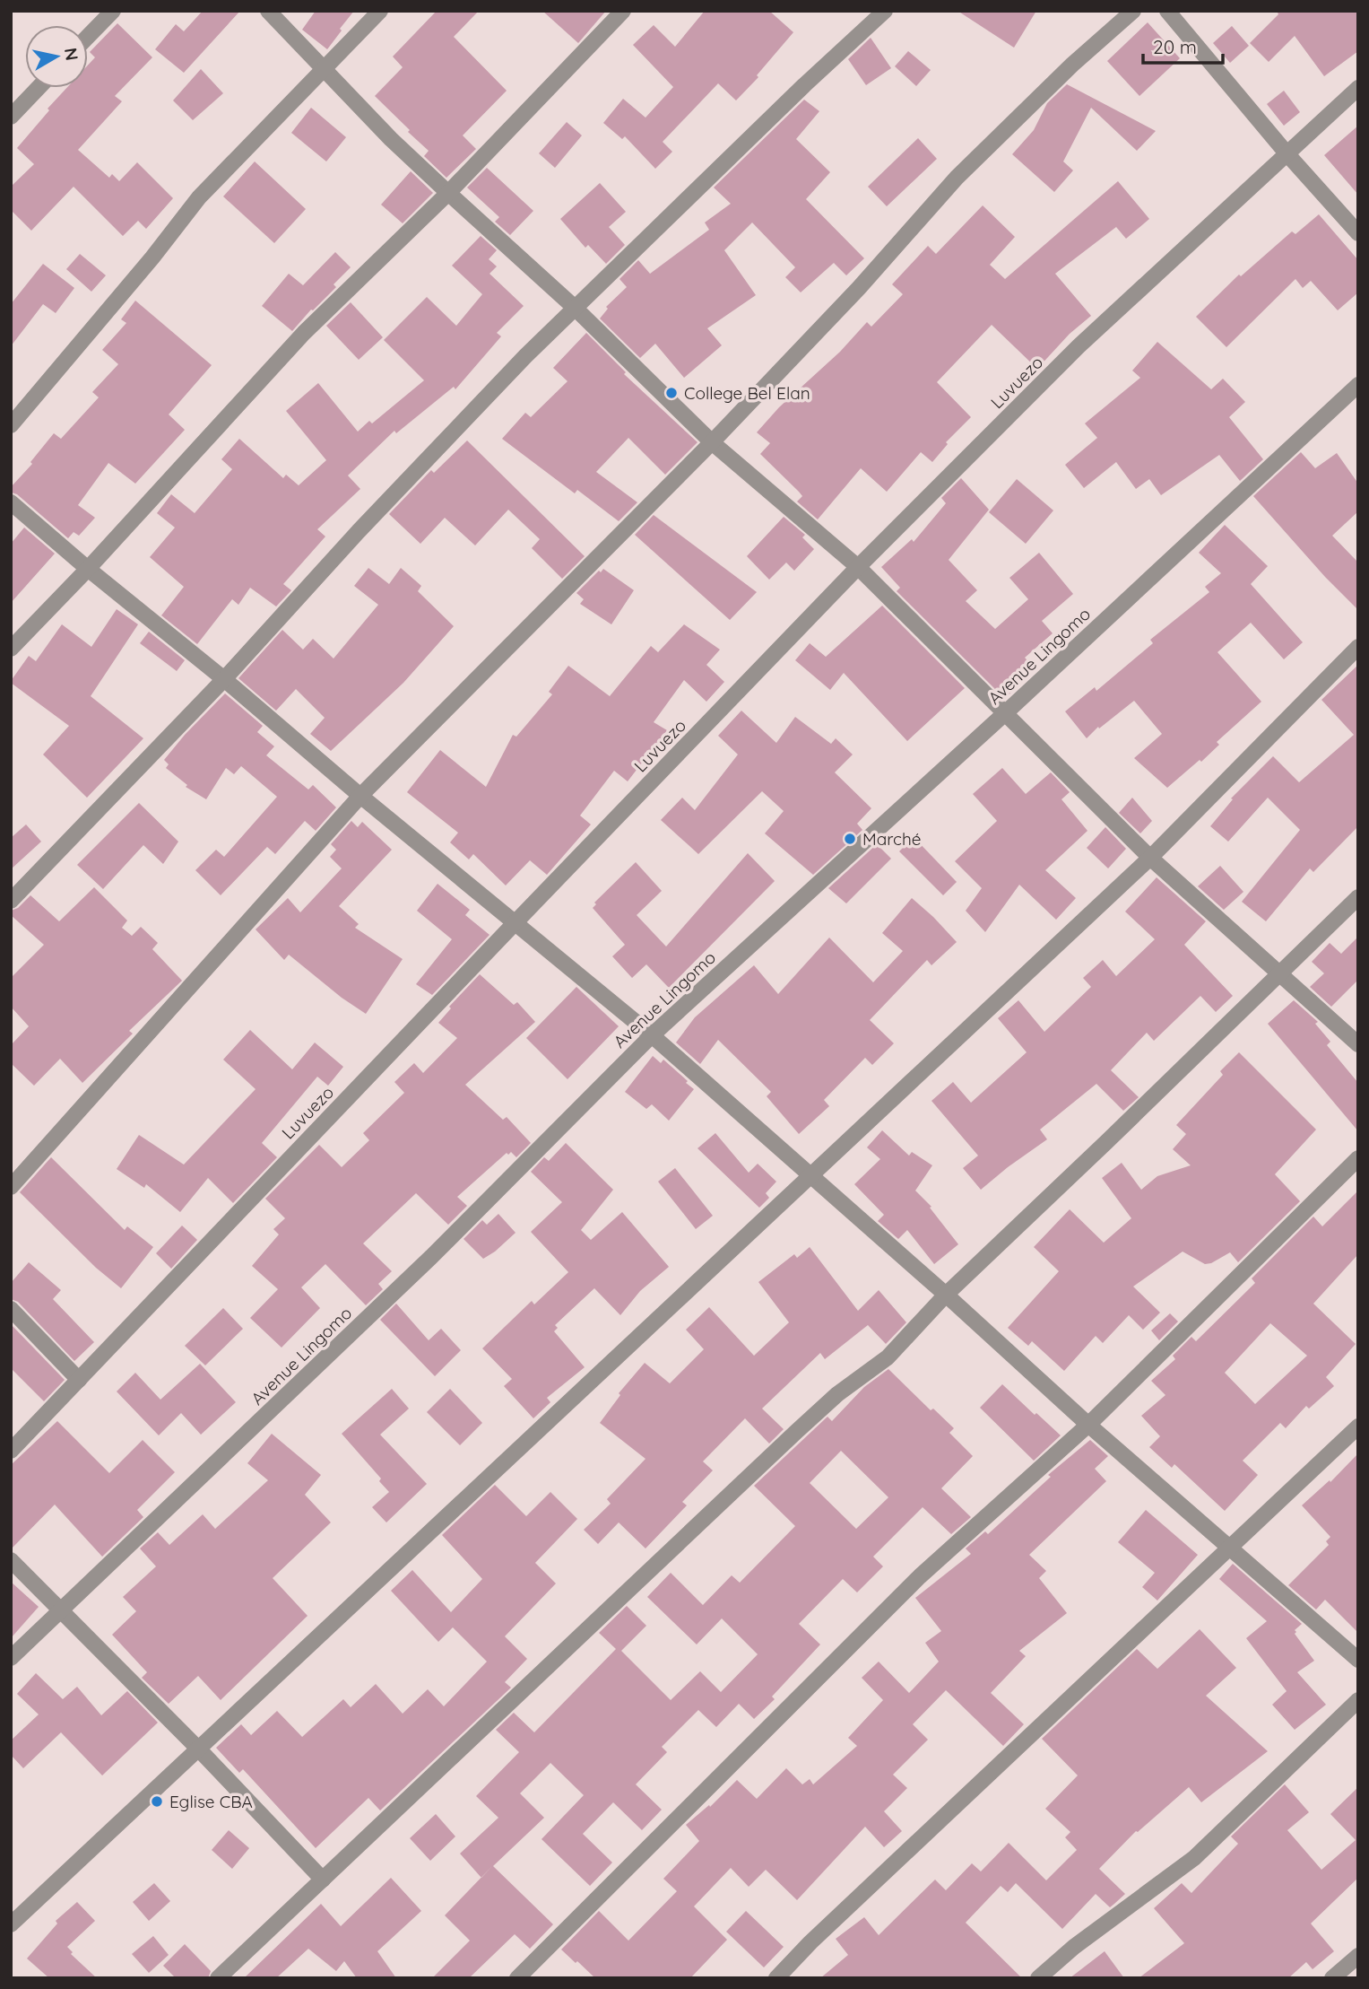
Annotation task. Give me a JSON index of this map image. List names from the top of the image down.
{
  "streets": {
    "street": ["Luvuezo", "Avenue Lingomo"]
  },
  "places": ["College Bel Elan", "Marché", "Eglise CBA"],
  "scale_bar": "20 m",
  "north": "right"
}
